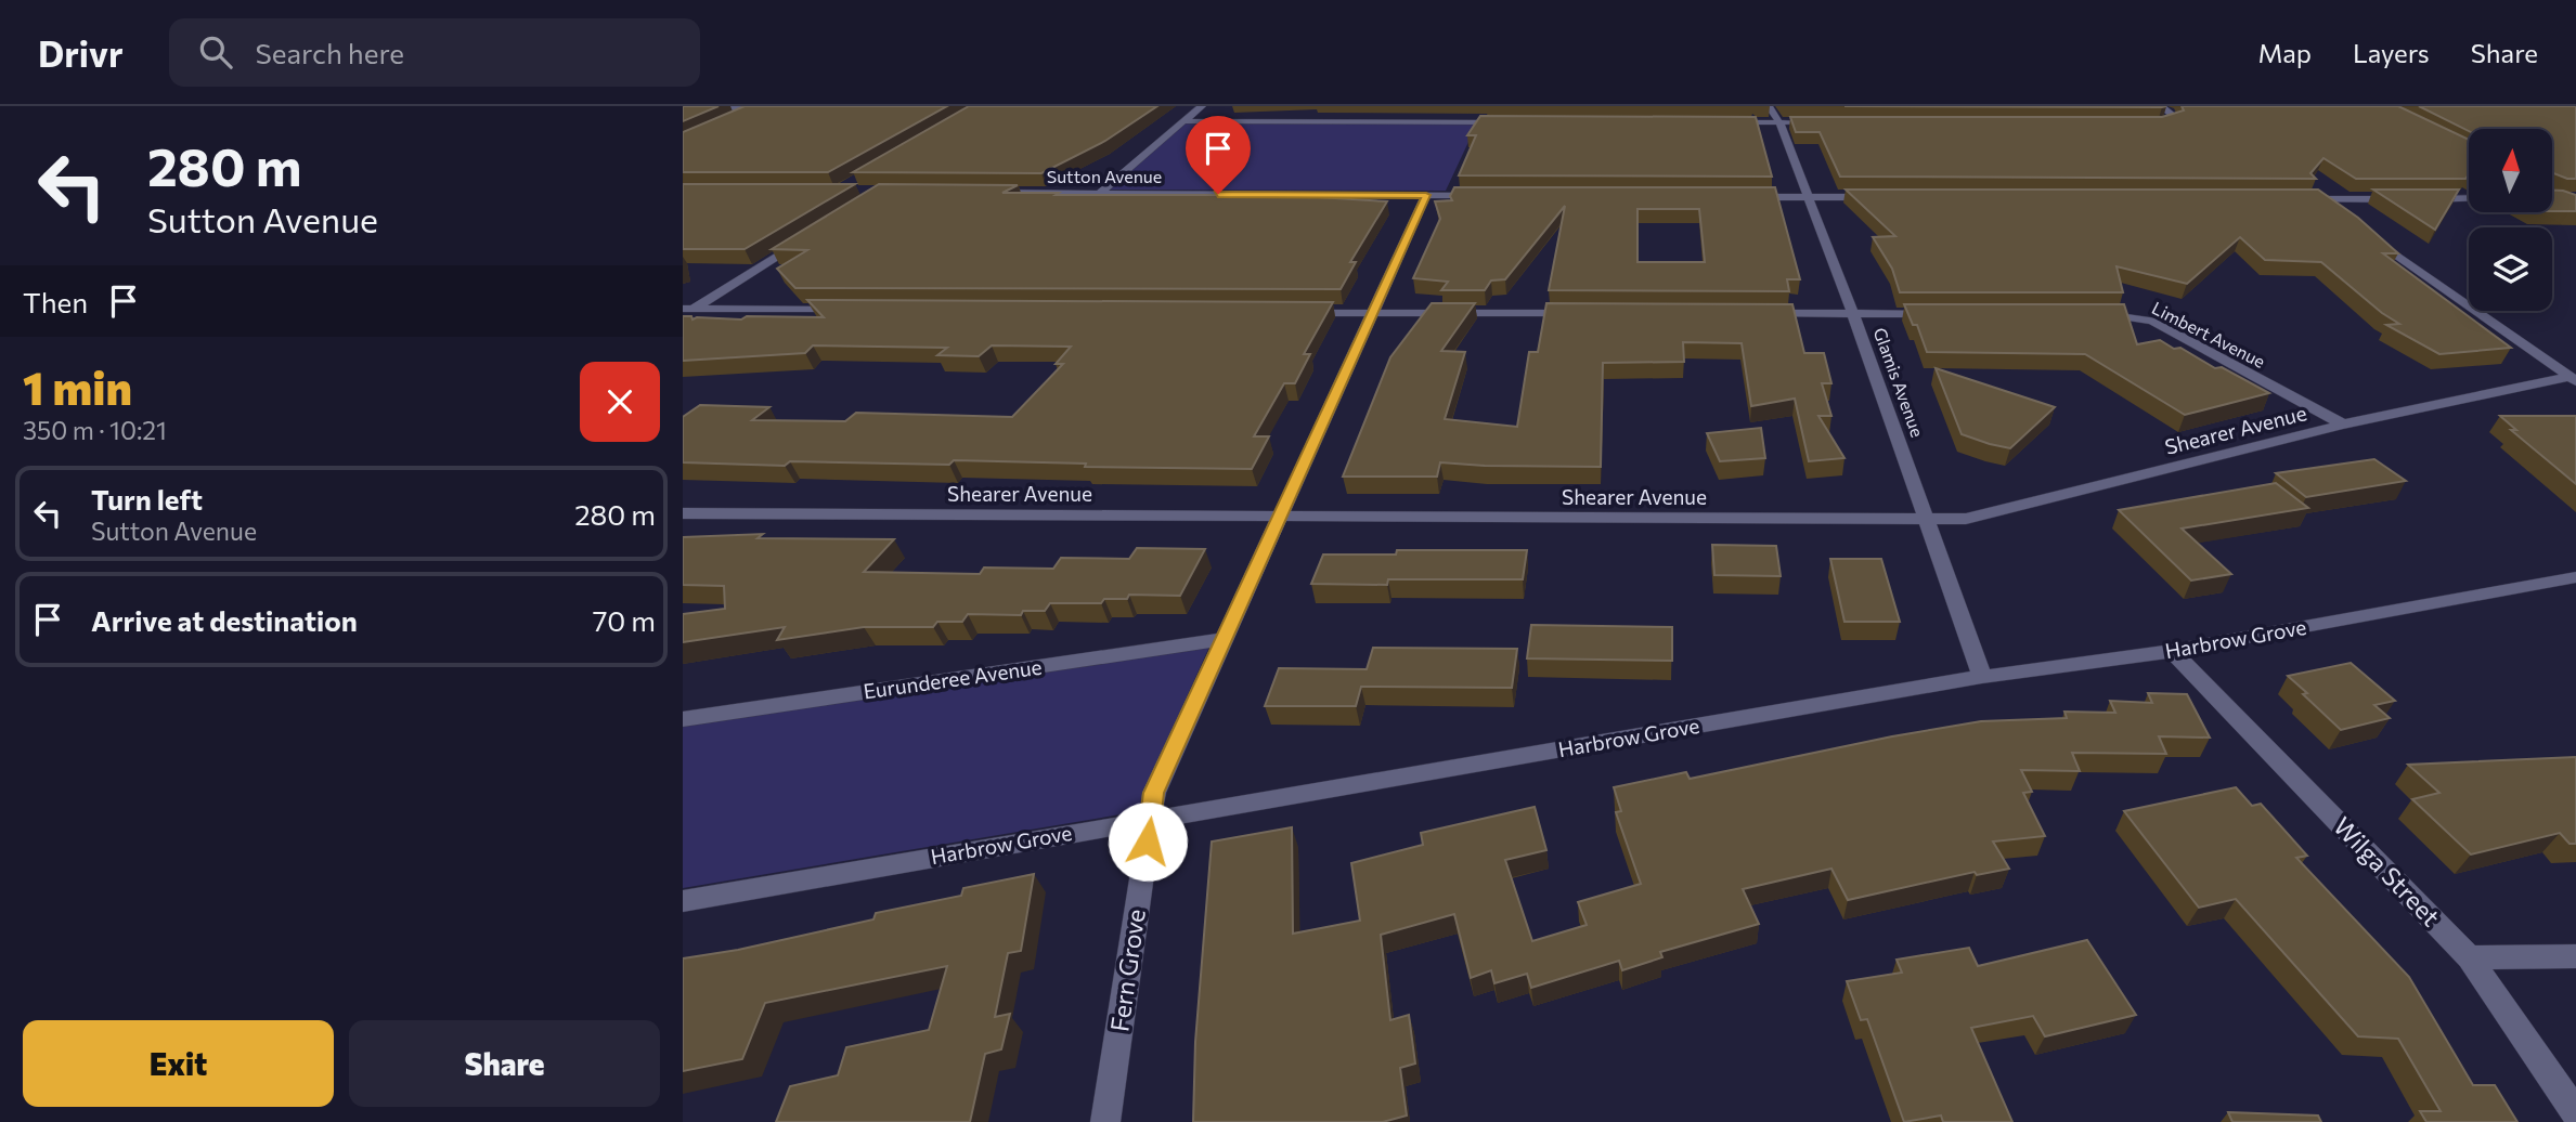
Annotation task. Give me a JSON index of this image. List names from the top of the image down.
{
  "streets": {
    "street": [
      "Sutton Avenue",
      "Limbert Avenue",
      "Glamis Avenue",
      "Shearer Avenue",
      "Harbrow Grove",
      "Eurunderee Avenue",
      "Wilga Street",
      "Fern Grove"
    ]
  },
  "crossings": [
    ["Sutton Avenue", "Fern Grove"],
    ["Limbert Avenue", "Shearer Avenue"],
    ["Glamis Avenue", "Shearer Avenue"],
    ["Glamis Avenue", "Harbrow Grove"],
    ["Shearer Avenue", "Fern Grove"],
    ["Harbrow Grove", "Wilga Street"],
    ["Harbrow Grove", "Fern Grove"],
    ["Eurunderee Avenue", "Fern Grove"]
  ],
  "north": "top",
  "page": {
    "header": "Drivr",
    "search": "Search here",
    "nav": ["Map", "Layers", "Share"],
    "turn": ["280 m", "Sutton Avenue"],
    "then": "Then",
    "heading": ["1 min", "350 m · 10:21"],
    "list": [
      {
        "name": "Turn left",
        "note": "Sutton Avenue",
        "value": "280 m"
      },
      {
        "name": "Arrive at destination",
        "value": "70 m"
      }
    ],
    "buttons": ["Exit", "Share"]
  }
}
